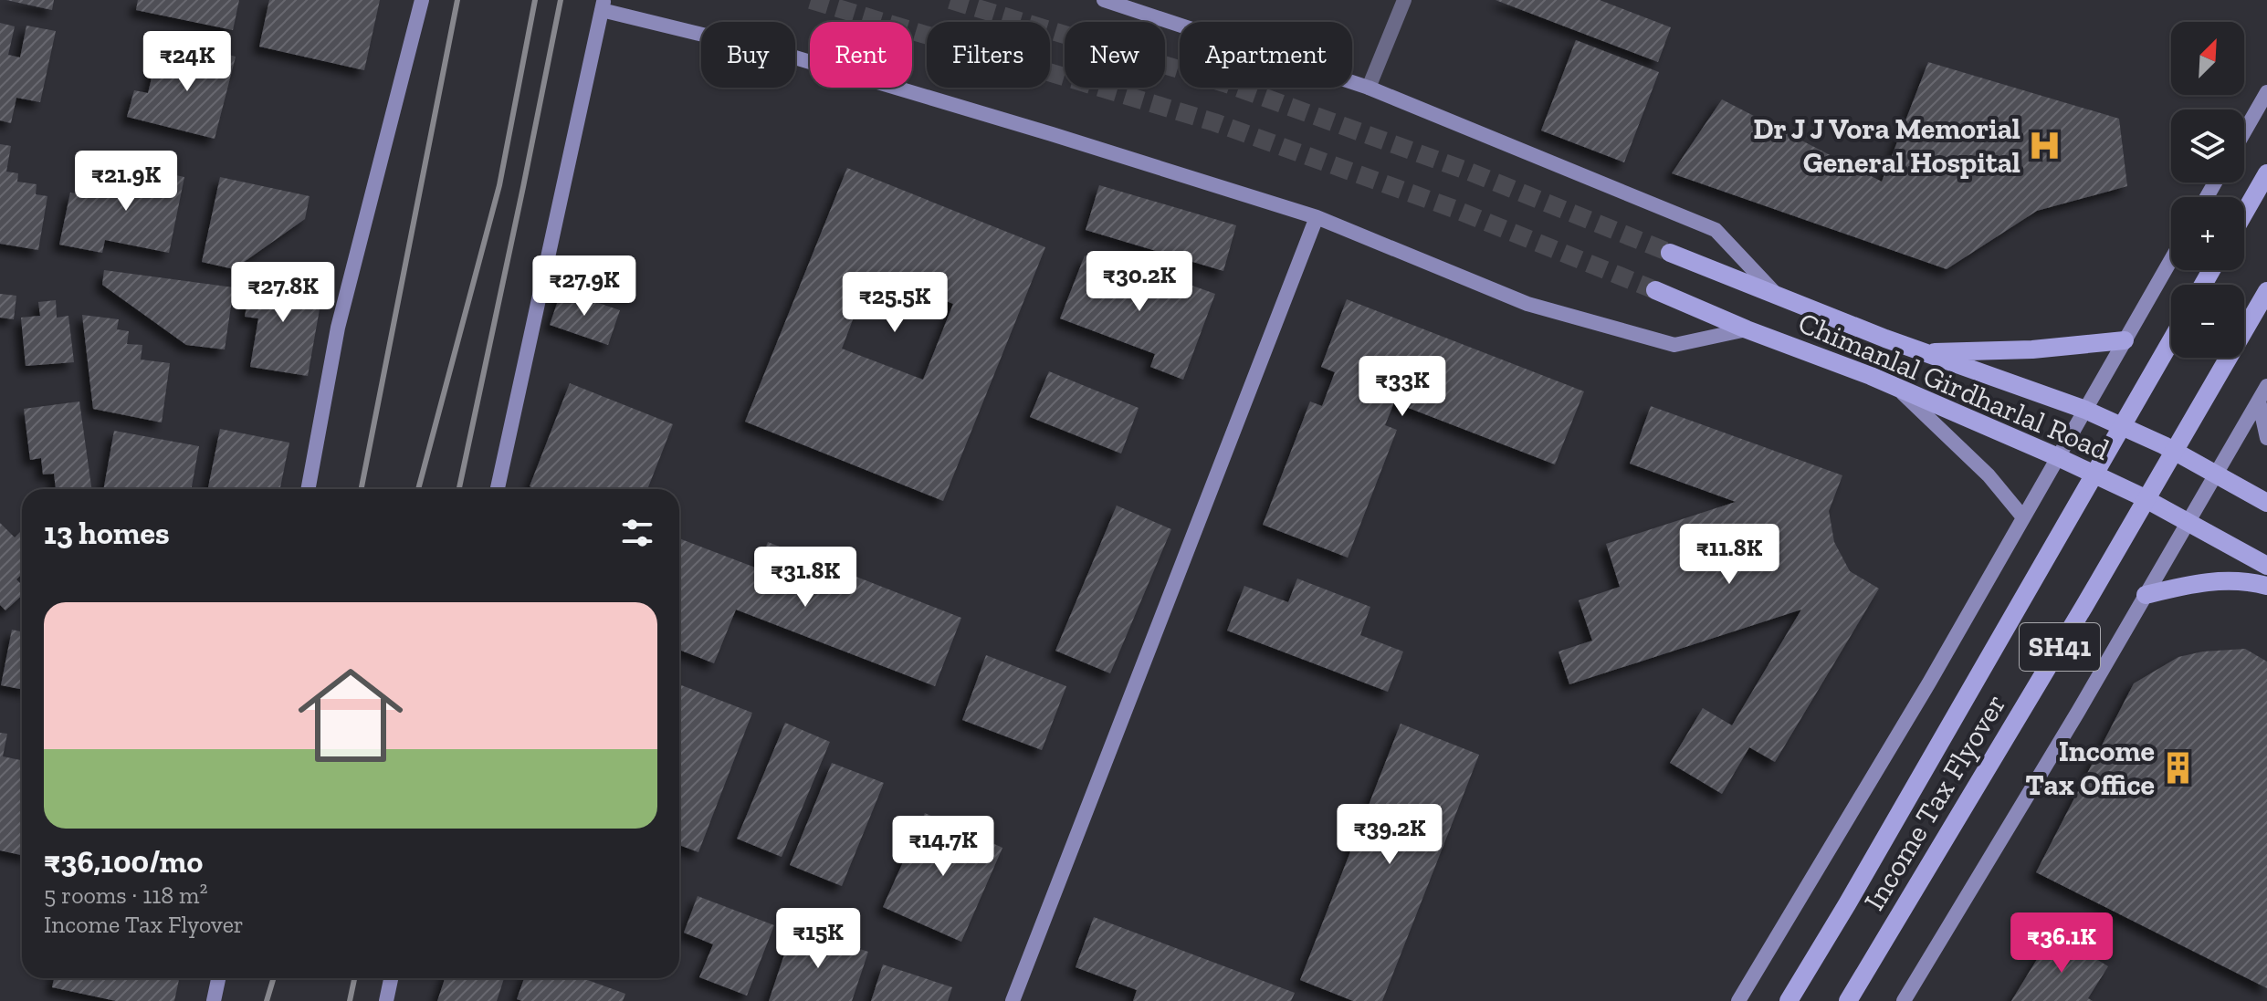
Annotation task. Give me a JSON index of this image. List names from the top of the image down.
{
  "streets": {
    "main road": ["Chimanlal Girdharlal Road", "SH41", "Income Tax Flyover"]
  },
  "places": {
    "hospital": ["Dr J J Vora Memorial General Hospital"],
    "building": ["Income Tax Office"]
  },
  "north": "top right",
  "page": {
    "map_buttons": ["+", "−"],
    "chip": [
      "Buy",
      "Rent",
      "Filters",
      "New",
      "Apartment"
    ],
    "price": [
      "₹24K",
      "₹21.9K",
      "₹30.2K",
      "₹27.9K",
      "₹27.8K",
      "₹25.5K",
      "₹33K",
      "₹11.8K",
      "₹31.8K",
      "₹39.2K",
      "₹14.7K",
      "₹15K",
      "₹36.1K"
    ],
    "heading": "13 homes",
    "list": [
      {
        "name": "₹36,100/mo",
        "note": "5 rooms · 118 m² · Income Tax Flyover"
      }
    ]
  }
}
